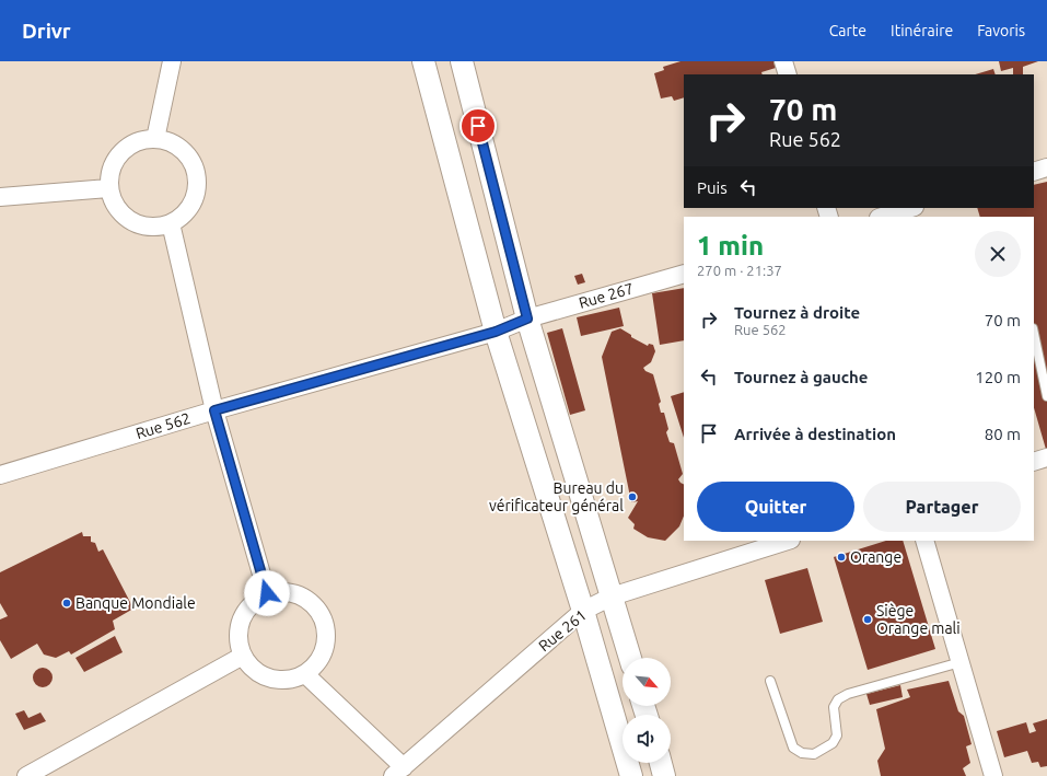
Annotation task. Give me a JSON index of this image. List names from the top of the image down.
{
  "streets": {
    "street": ["Rue 267", "Rue 562", "Rue 261"]
  },
  "crossings": [
    ["Rue 267", "Rue 562"]
  ],
  "places": [
    "Bureau du vérificateur général",
    "Orange",
    "Banque Mondiale",
    "Siège Orange mali"
  ],
  "north": "bottom right",
  "page": {
    "header": "Drivr",
    "nav": ["Carte", "Itinéraire", "Favoris"],
    "turn": ["70 m", "Rue 562"],
    "then": "Puis",
    "heading": ["1 min", "270 m · 21:37"],
    "list": [
      {
        "name": "Tournez à droite",
        "note": "Rue 562",
        "value": "70 m"
      },
      {
        "name": "Tournez à gauche",
        "value": "120 m"
      },
      {
        "name": "Arrivée à destination",
        "value": "80 m"
      }
    ],
    "buttons": ["Quitter", "Partager"]
  }
}
